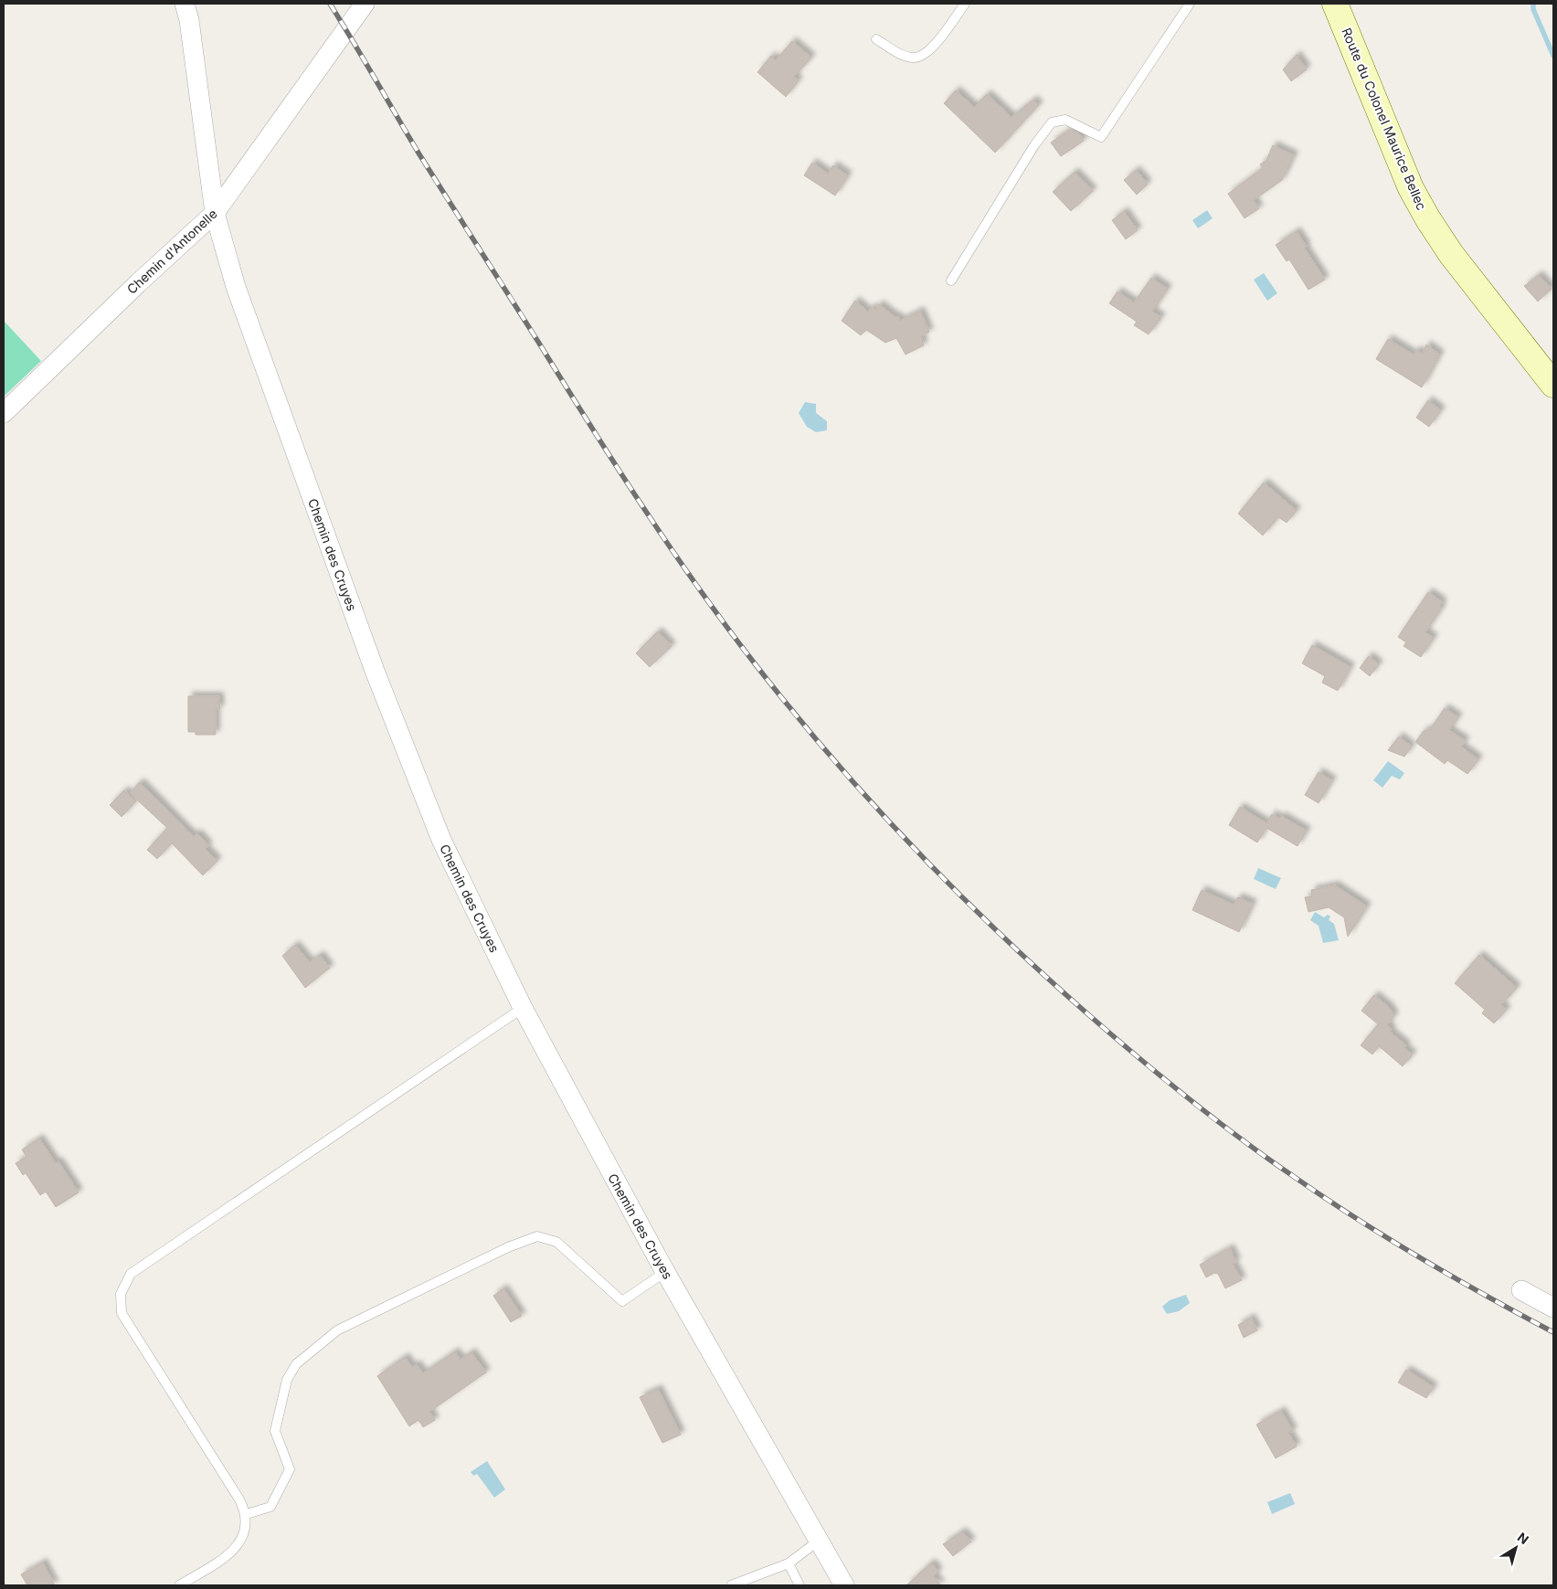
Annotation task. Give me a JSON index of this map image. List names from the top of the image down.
{
  "streets": {
    "main road": ["Route du Colonel Maurice Bellec"],
    "street": ["Chemin d'Antonelle", "Chemin des Cruyes"]
  },
  "crossings": [
    ["Chemin d'Antonelle", "Chemin des Cruyes"]
  ],
  "north": "top right"
}
